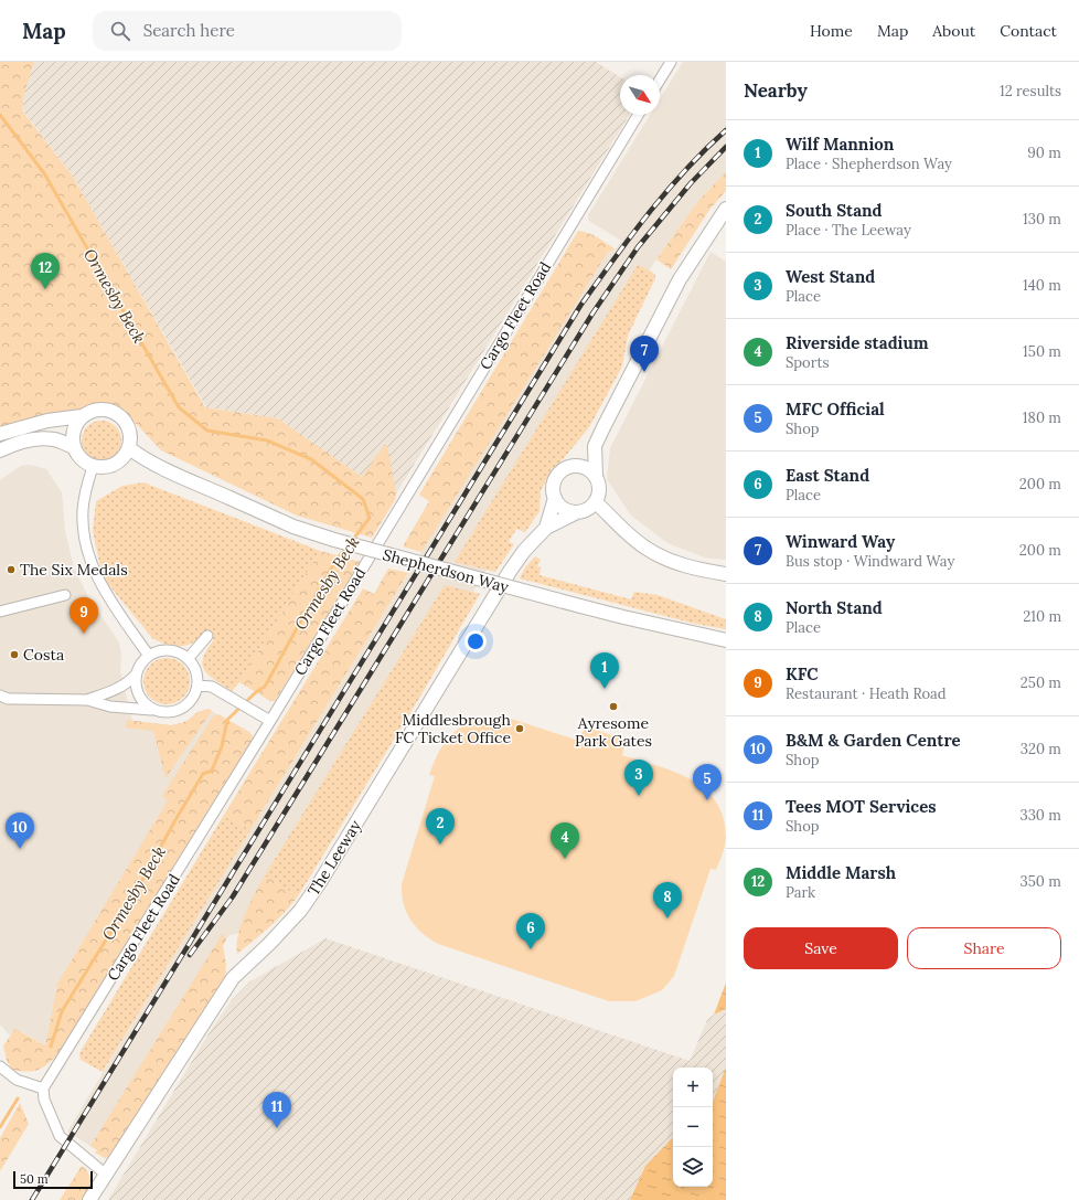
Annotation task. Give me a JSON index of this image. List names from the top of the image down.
{
  "streets": {
    "street": ["Cargo Fleet Road", "Shepherdson Way", "The Leeway"]
  },
  "water": ["Ormesby Beck"],
  "places": [
    "The Six Medals",
    "Costa",
    "Ayresome Park Gates",
    "Middlesbrough FC Ticket Office"
  ],
  "scale_bar": "50 m",
  "north": "bottom right",
  "page": {
    "header": "Map",
    "search": "Search here",
    "nav": [
      "Home",
      "Map",
      "About",
      "Contact"
    ],
    "heading": ["Nearby", "12 results"],
    "list": [
      {
        "mark": "1",
        "name": "Wilf Mannion",
        "note": "Place · Shepherdson Way",
        "value": "90 m"
      },
      {
        "mark": "2",
        "name": "South Stand",
        "note": "Place · The Leeway",
        "value": "130 m"
      },
      {
        "mark": "3",
        "name": "West Stand",
        "note": "Place",
        "value": "140 m"
      },
      {
        "mark": "4",
        "name": "Riverside stadium",
        "note": "Sports",
        "value": "150 m"
      },
      {
        "mark": "5",
        "name": "MFC Official",
        "note": "Shop",
        "value": "180 m"
      },
      {
        "mark": "6",
        "name": "East Stand",
        "note": "Place",
        "value": "200 m"
      },
      {
        "mark": "7",
        "name": "Winward Way",
        "note": "Bus stop · Windward Way",
        "value": "200 m"
      },
      {
        "mark": "8",
        "name": "North Stand",
        "note": "Place",
        "value": "210 m"
      },
      {
        "mark": "9",
        "name": "KFC",
        "note": "Restaurant · Heath Road",
        "value": "250 m"
      },
      {
        "mark": "10",
        "name": "B&M & Garden Centre",
        "note": "Shop",
        "value": "320 m"
      },
      {
        "mark": "11",
        "name": "Tees MOT Services",
        "note": "Shop",
        "value": "330 m"
      },
      {
        "mark": "12",
        "name": "Middle Marsh",
        "note": "Park",
        "value": "350 m"
      }
    ],
    "pins": [
      "12",
      "7",
      "9",
      "1",
      "3",
      "5",
      "2",
      "10",
      "4",
      "8",
      "6",
      "11"
    ],
    "buttons": ["Save", "Share"],
    "map_buttons": ["+", "−"],
    "scale": "50 m"
  }
}
